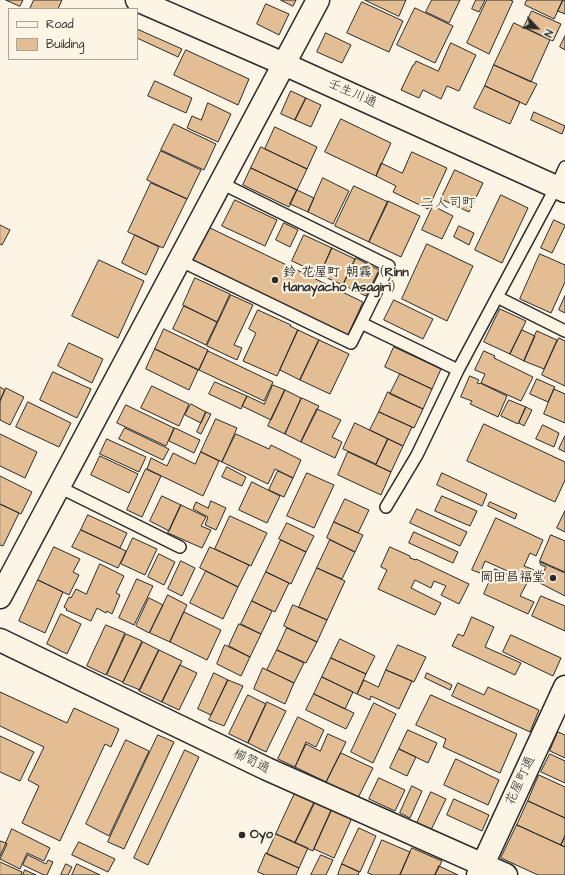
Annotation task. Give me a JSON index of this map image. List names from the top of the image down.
{
  "streets": {
    "street": ["壬生川通", "櫛笥通", "花屋町通"]
  },
  "crossings": [
    ["櫛笥通", "花屋町通"]
  ],
  "districts": ["二人司町"],
  "places": ["鈴 花屋町 朝霧（Rinn Hanayacho Asagiri）", "岡田昌福堂", "Oyo"],
  "legend": ["Road", "Building"],
  "north": "bottom right"
}
